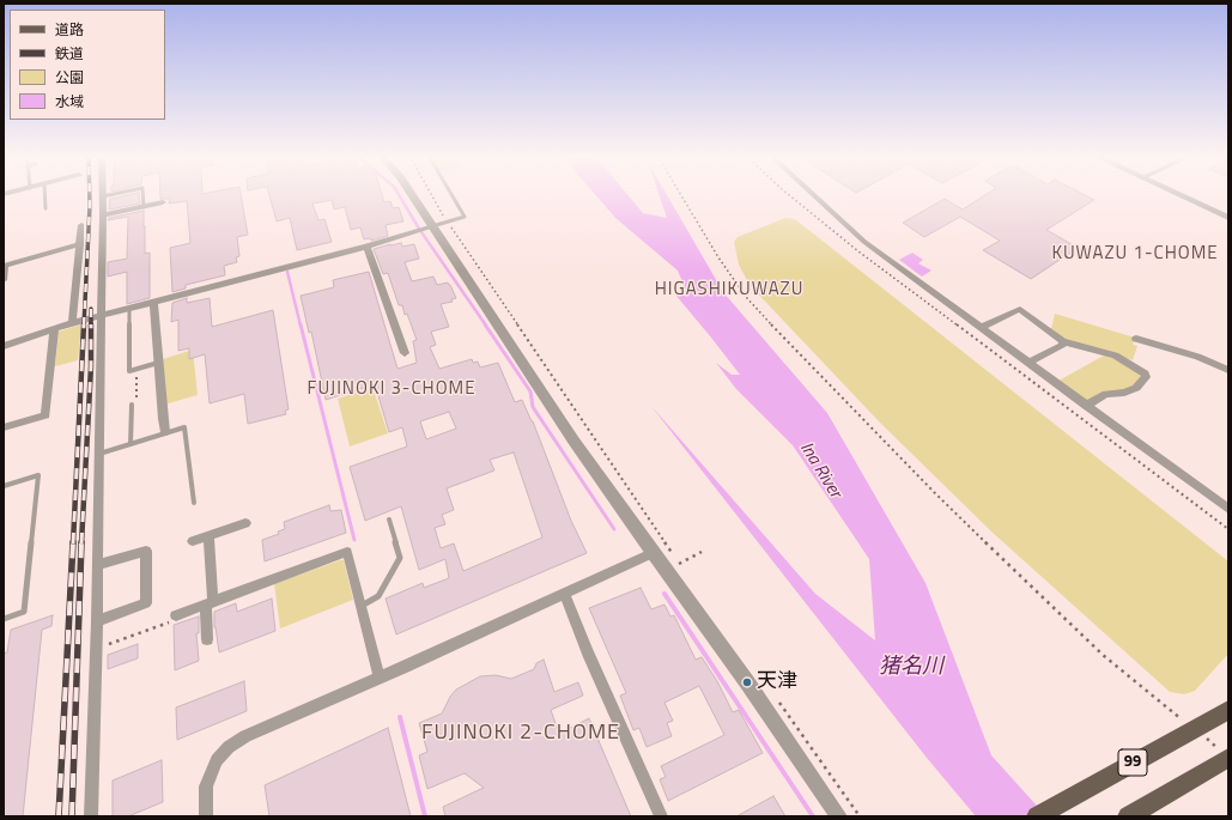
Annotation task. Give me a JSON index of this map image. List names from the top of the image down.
{
  "streets": {
    "main road": ["99"]
  },
  "districts": [
    "KUWAZU 1-CHOME",
    "HIGASHIKUWAZU",
    "FUJINOKI 3-CHOME",
    "FUJINOKI 2-CHOME"
  ],
  "water": ["Ina River", "猪名川"],
  "places": ["天津"],
  "legend": [
    "道路",
    "鉄道",
    "公園",
    "水域"
  ]
}
